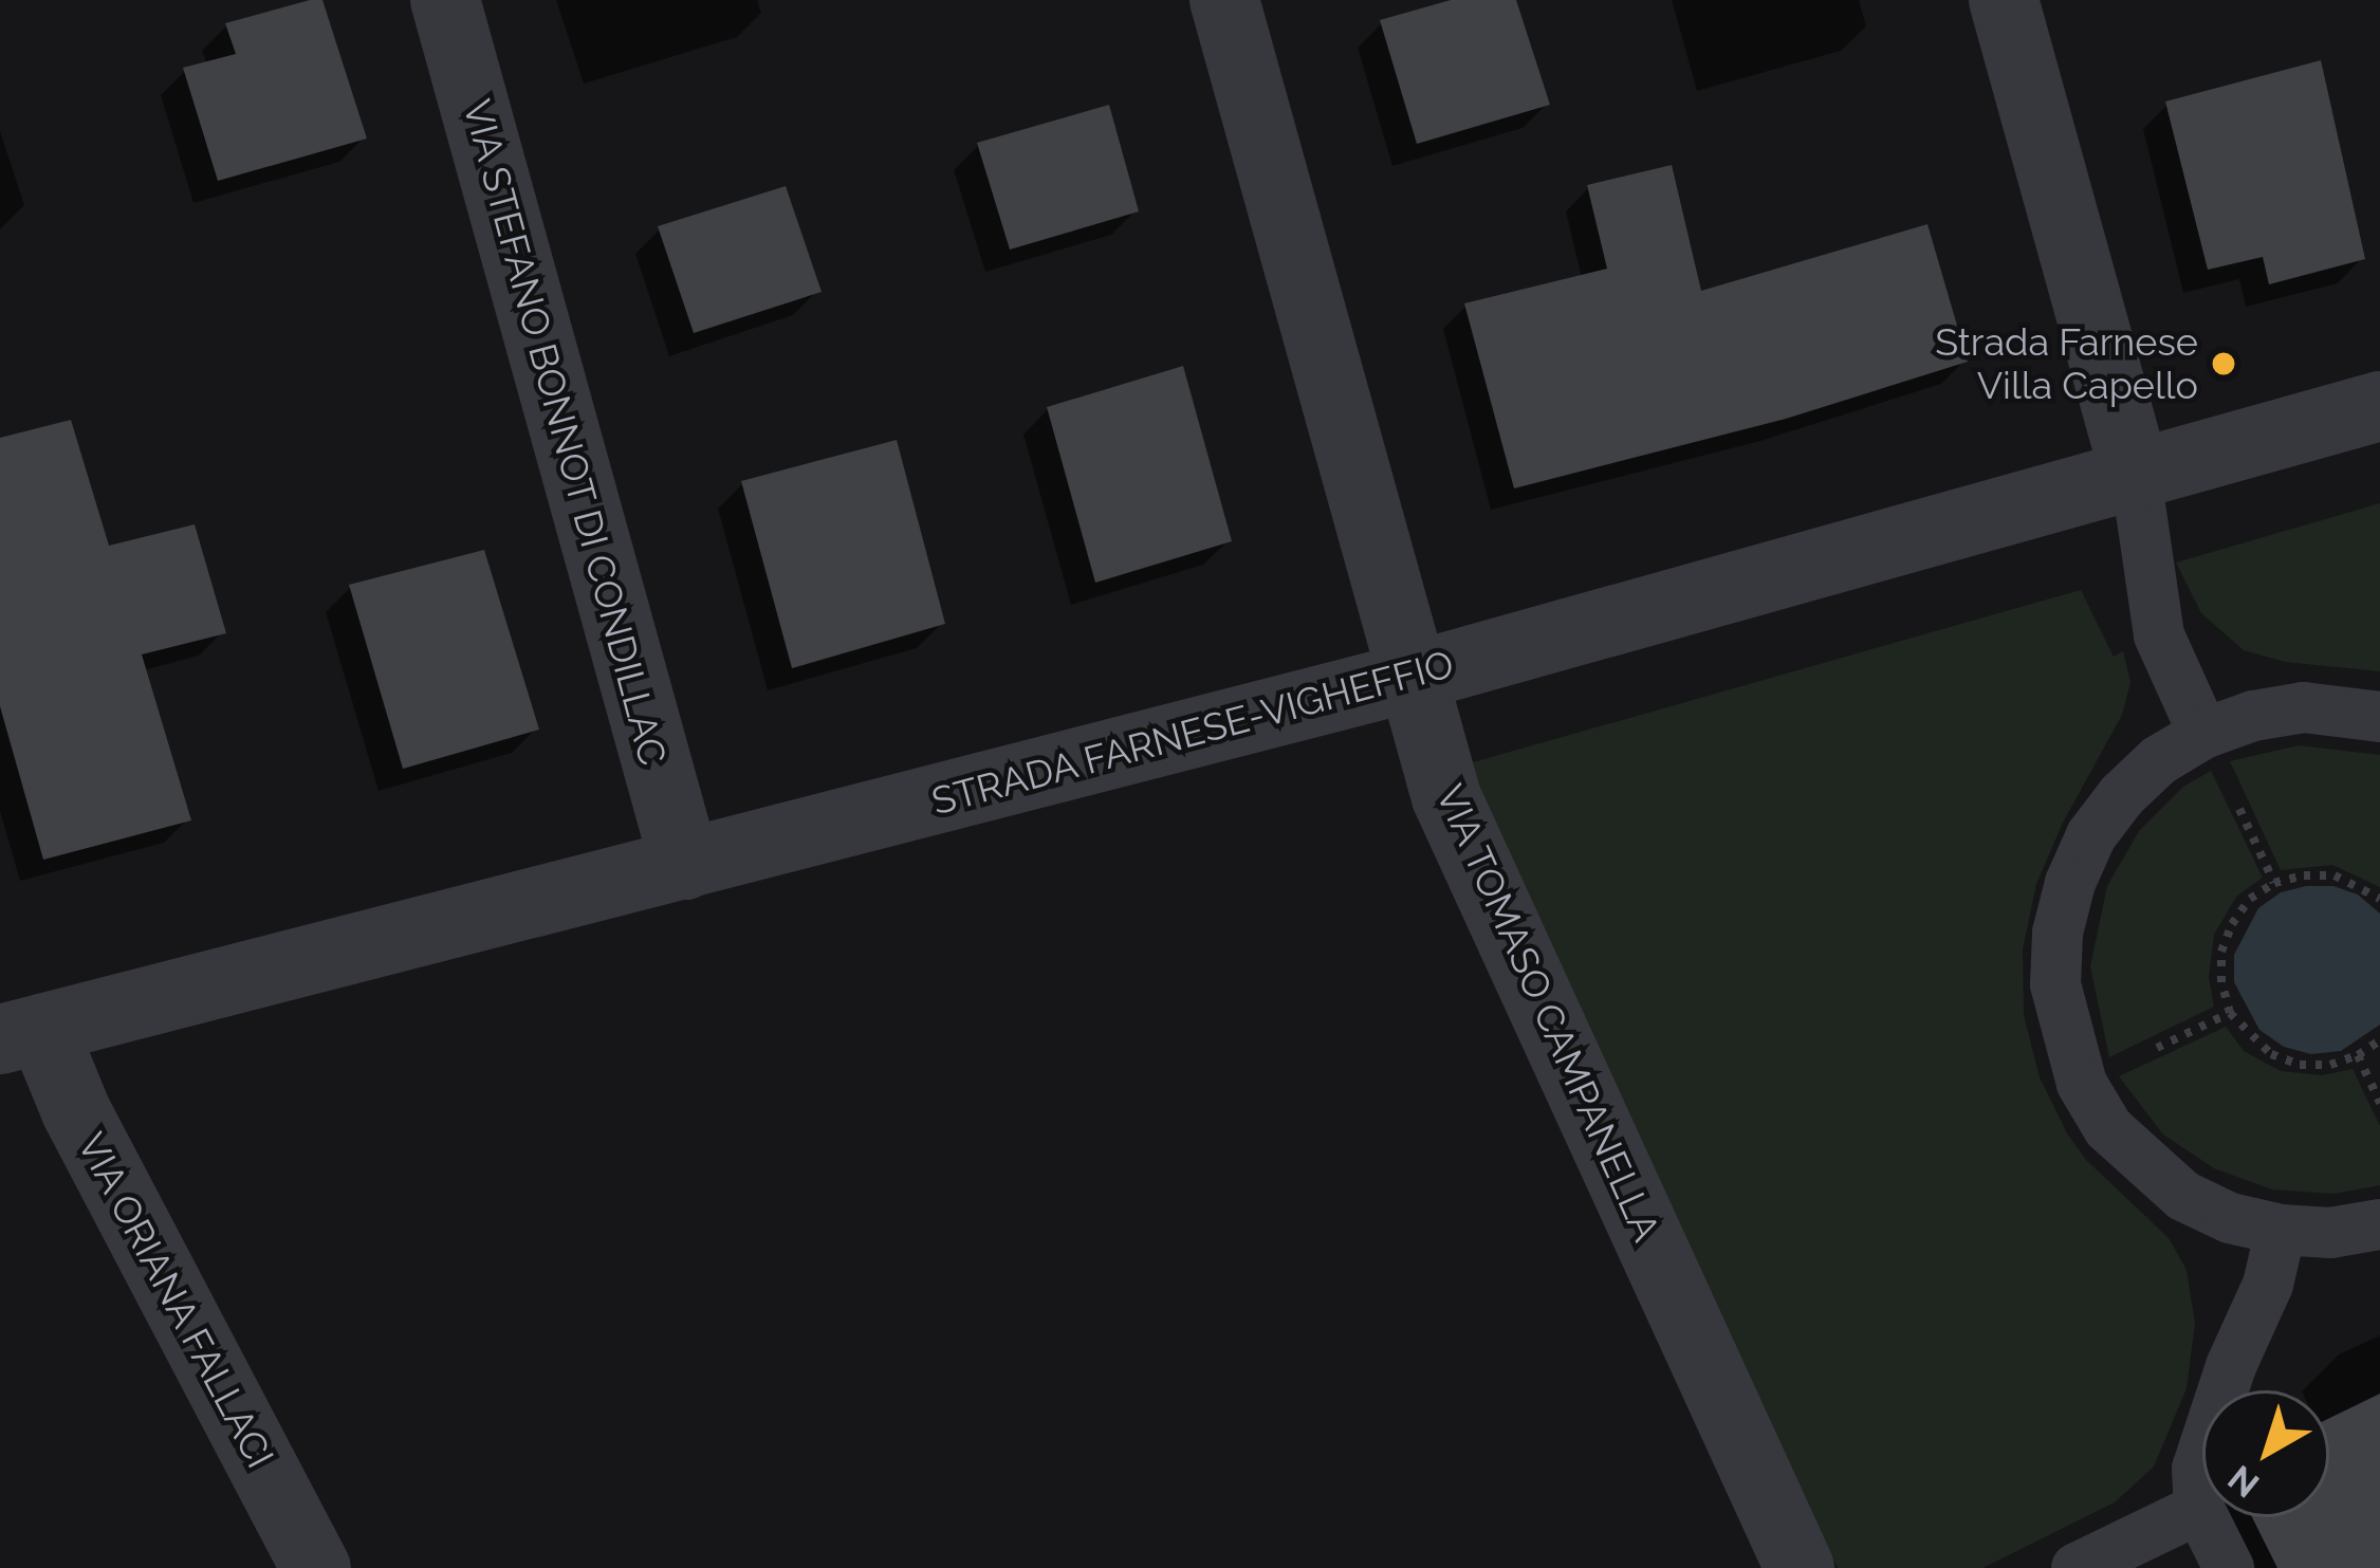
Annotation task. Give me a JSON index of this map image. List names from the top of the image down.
{
  "streets": {
    "street": [
      "VIA STEFANO BONNOT DI CONDILLAC",
      "STRADA FARNESE-VIGHEFFIO",
      "VIA TOMASO CAMPANELLA",
      "VIA ORIANA FALLACI"
    ]
  },
  "crossings": [
    ["VIA STEFANO BONNOT DI CONDILLAC", "STRADA FARNESE-VIGHEFFIO"],
    ["STRADA FARNESE-VIGHEFFIO", "VIA TOMASO CAMPANELLA"],
    ["STRADA FARNESE-VIGHEFFIO", "VIA ORIANA FALLACI"]
  ],
  "places": ["Strada Farnese Villa Capello"],
  "north": "bottom left"
}
